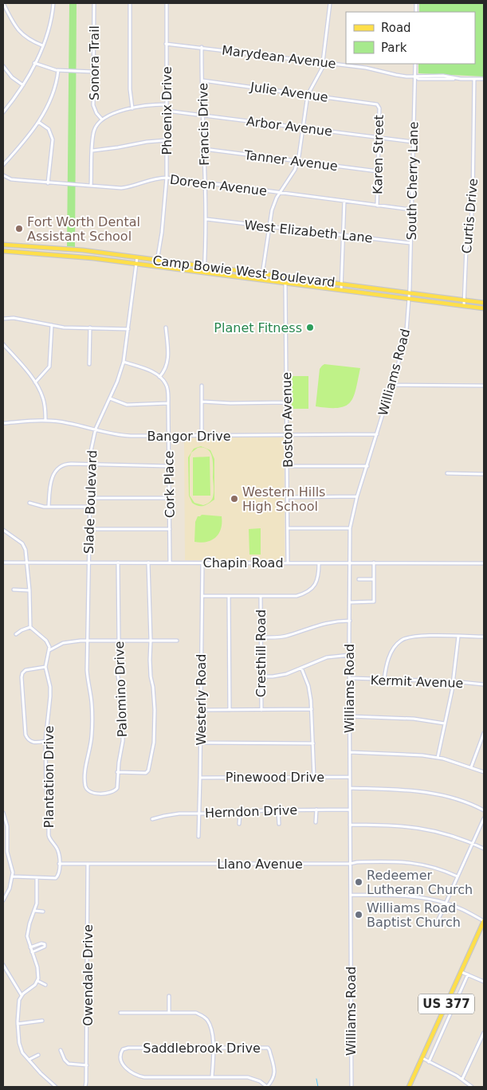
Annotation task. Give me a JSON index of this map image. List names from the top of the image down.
{
  "streets": {
    "main road": ["Camp Bowie West Boulevard", "US 377"],
    "street": [
      "Marydean Avenue",
      "Sonora Trail",
      "Julie Avenue",
      "Phoenix Drive",
      "Francis Drive",
      "Arbor Avenue",
      "Karen Street",
      "Tanner Avenue",
      "South Cherry Lane",
      "Doreen Avenue",
      "Curtis Drive",
      "West Elizabeth Lane",
      "Williams Road",
      "Boston Avenue",
      "Bangor Drive",
      "Cork Place",
      "Slade Boulevard",
      "Chapin Road",
      "Cresthill Road",
      "Kermit Avenue",
      "Palomino Drive",
      "Westerly Road",
      "Plantation Drive",
      "Pinewood Drive",
      "Herndon Drive",
      "Llano Avenue",
      "Owendale Drive",
      "Saddlebrook Drive"
    ]
  },
  "crossings": [
    ["Marydean Avenue", "Phoenix Drive"],
    ["Marydean Avenue", "Francis Drive"],
    ["Marydean Avenue", "South Cherry Lane"],
    ["Marydean Avenue", "Curtis Drive"],
    ["Julie Avenue", "Francis Drive"],
    ["Julie Avenue", "Karen Street"],
    ["Phoenix Drive", "Arbor Avenue"],
    ["Phoenix Drive", "Doreen Avenue"],
    ["Phoenix Drive", "Camp Bowie West Boulevard"],
    ["Francis Drive", "Arbor Avenue"],
    ["Francis Drive", "Tanner Avenue"],
    ["Francis Drive", "Doreen Avenue"],
    ["Francis Drive", "West Elizabeth Lane"],
    ["Francis Drive", "Camp Bowie West Boulevard"],
    ["Arbor Avenue", "Karen Street"],
    ["Arbor Avenue", "South Cherry Lane"],
    ["Karen Street", "Tanner Avenue"],
    ["Karen Street", "Doreen Avenue"],
    ["South Cherry Lane", "Doreen Avenue"],
    ["South Cherry Lane", "West Elizabeth Lane"],
    ["South Cherry Lane", "Camp Bowie West Boulevard"],
    ["South Cherry Lane", "Williams Road"],
    ["Curtis Drive", "Camp Bowie West Boulevard"],
    ["Camp Bowie West Boulevard", "Williams Road"],
    ["Camp Bowie West Boulevard", "Boston Avenue"],
    ["Camp Bowie West Boulevard", "Slade Boulevard"],
    ["Williams Road", "Bangor Drive"],
    ["Williams Road", "Chapin Road"],
    ["Williams Road", "Kermit Avenue"],
    ["Williams Road", "Pinewood Drive"],
    ["Williams Road", "Herndon Drive"],
    ["Williams Road", "Llano Avenue"],
    ["Boston Avenue", "Bangor Drive"],
    ["Boston Avenue", "Chapin Road"],
    ["Bangor Drive", "Cork Place"],
    ["Bangor Drive", "Slade Boulevard"],
    ["Cork Place", "Chapin Road"],
    ["Slade Boulevard", "Chapin Road"],
    ["Slade Boulevard", "Palomino Drive"],
    ["Chapin Road", "Palomino Drive"],
    ["Chapin Road", "Westerly Road"],
    ["Westerly Road", "Pinewood Drive"],
    ["Westerly Road", "Herndon Drive"],
    ["Plantation Drive", "Llano Avenue"],
    ["Llano Avenue", "Owendale Drive"]
  ],
  "places": [
    "Fort Worth Dental Assistant School",
    "Planet Fitness",
    "Western Hills High School",
    "Redeemer Lutheran Church",
    "Williams Road Baptist Church"
  ],
  "legend": ["Road", "Park"]
}
